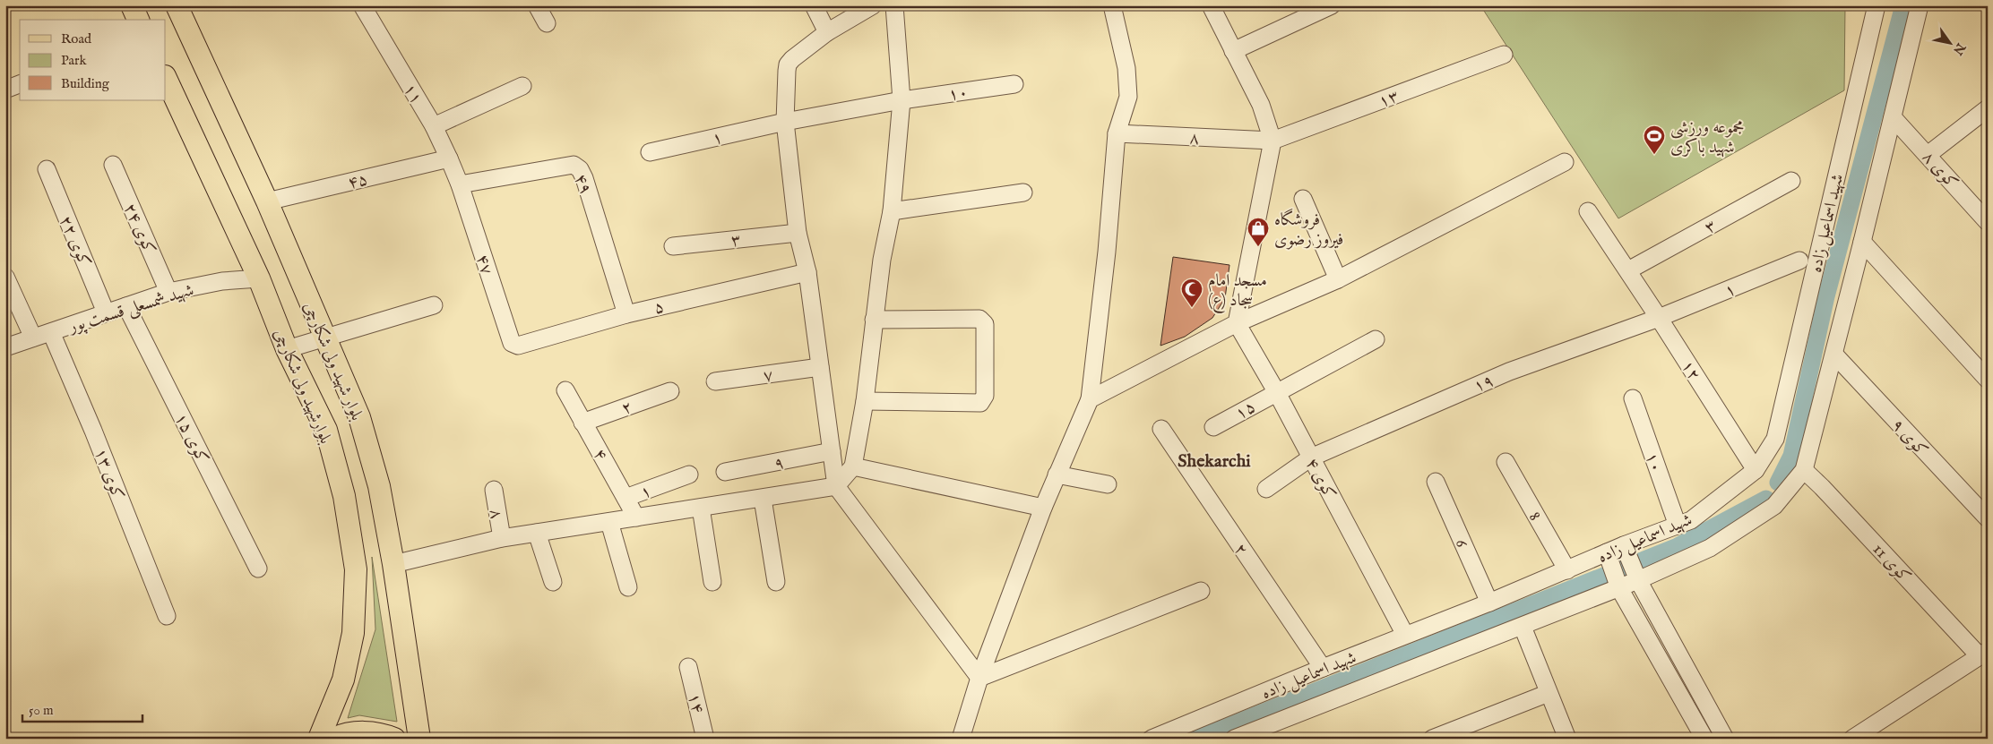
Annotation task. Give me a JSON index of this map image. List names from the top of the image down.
{
  "streets": {
    "main road": ["بلوار شهید ولی شکارچی", "بلوارشهید ولی شکارچی"],
    "street": [
      "۱۰",
      "۱۱",
      "۱۳",
      "۱",
      "۸",
      "کوی ۸",
      "۴۵",
      "۴۹",
      "شهید اسماعیل زاده",
      "۳",
      "کوی ۲۴",
      "کوی ۲۲",
      "۴۷",
      "۵",
      "شهید شمسعلی قسمت پور",
      "۱۲",
      "۷",
      "۱۹",
      "۲",
      "۱۵",
      "کوی ۹",
      "کوی ۱۵",
      "۴",
      "۹",
      "کوی ۱۳",
      "کوی ۴",
      "8",
      "6",
      "کوی 11",
      "۱۴"
    ]
  },
  "crossings": [
    ["۱۰", "۱"],
    ["۱۰", "شهید اسماعیل زاده"],
    ["۱۱", "۴۵"],
    ["۱۱", "۴۹"],
    ["۱۱", "۴۷"],
    ["۱۳", "۸"],
    ["۱", "۱۲"],
    ["۱", "۱۹"],
    ["۱", "۴"],
    ["کوی ۸", "شهید اسماعیل زاده"],
    ["۴۵", "بلوار شهید ولی شکارچی"],
    ["۴۹", "۴۷"],
    ["۴۹", "۵"],
    ["شهید اسماعیل زاده", "۱۲"],
    ["شهید اسماعیل زاده", "۲"],
    ["شهید اسماعیل زاده", "کوی ۹"],
    ["شهید اسماعیل زاده", "کوی ۴"],
    ["شهید اسماعیل زاده", "8"],
    ["شهید اسماعیل زاده", "6"],
    ["شهید اسماعیل زاده", "کوی 11"],
    ["۳", "۱۲"],
    ["کوی ۲۴", "شهید شمسعلی قسمت پور"],
    ["کوی ۲۲", "شهید شمسعلی قسمت پور"],
    ["۴۷", "۵"],
    ["شهید شمسعلی قسمت پور", "بلوارشهید ولی شکارچی"],
    ["شهید شمسعلی قسمت پور", "کوی ۱۵"],
    ["شهید شمسعلی قسمت پور", "کوی ۱۳"],
    ["۱۲", "۱۹"],
    ["۱۹", "کوی ۴"],
    ["۲", "۴"],
    ["۱۵", "کوی ۴"]
  ],
  "districts": ["Shekarchi"],
  "places": {
    "sports": ["مجموعه ورزشی شهید باکری"],
    "shop": ["فروشگاه فیروز رضوی"],
    "mosque": ["مسجد امام سجاد (ع)"]
  },
  "legend": ["Road", "Park", "Building"],
  "scale_bar": "50 m",
  "north": "bottom right"
}
